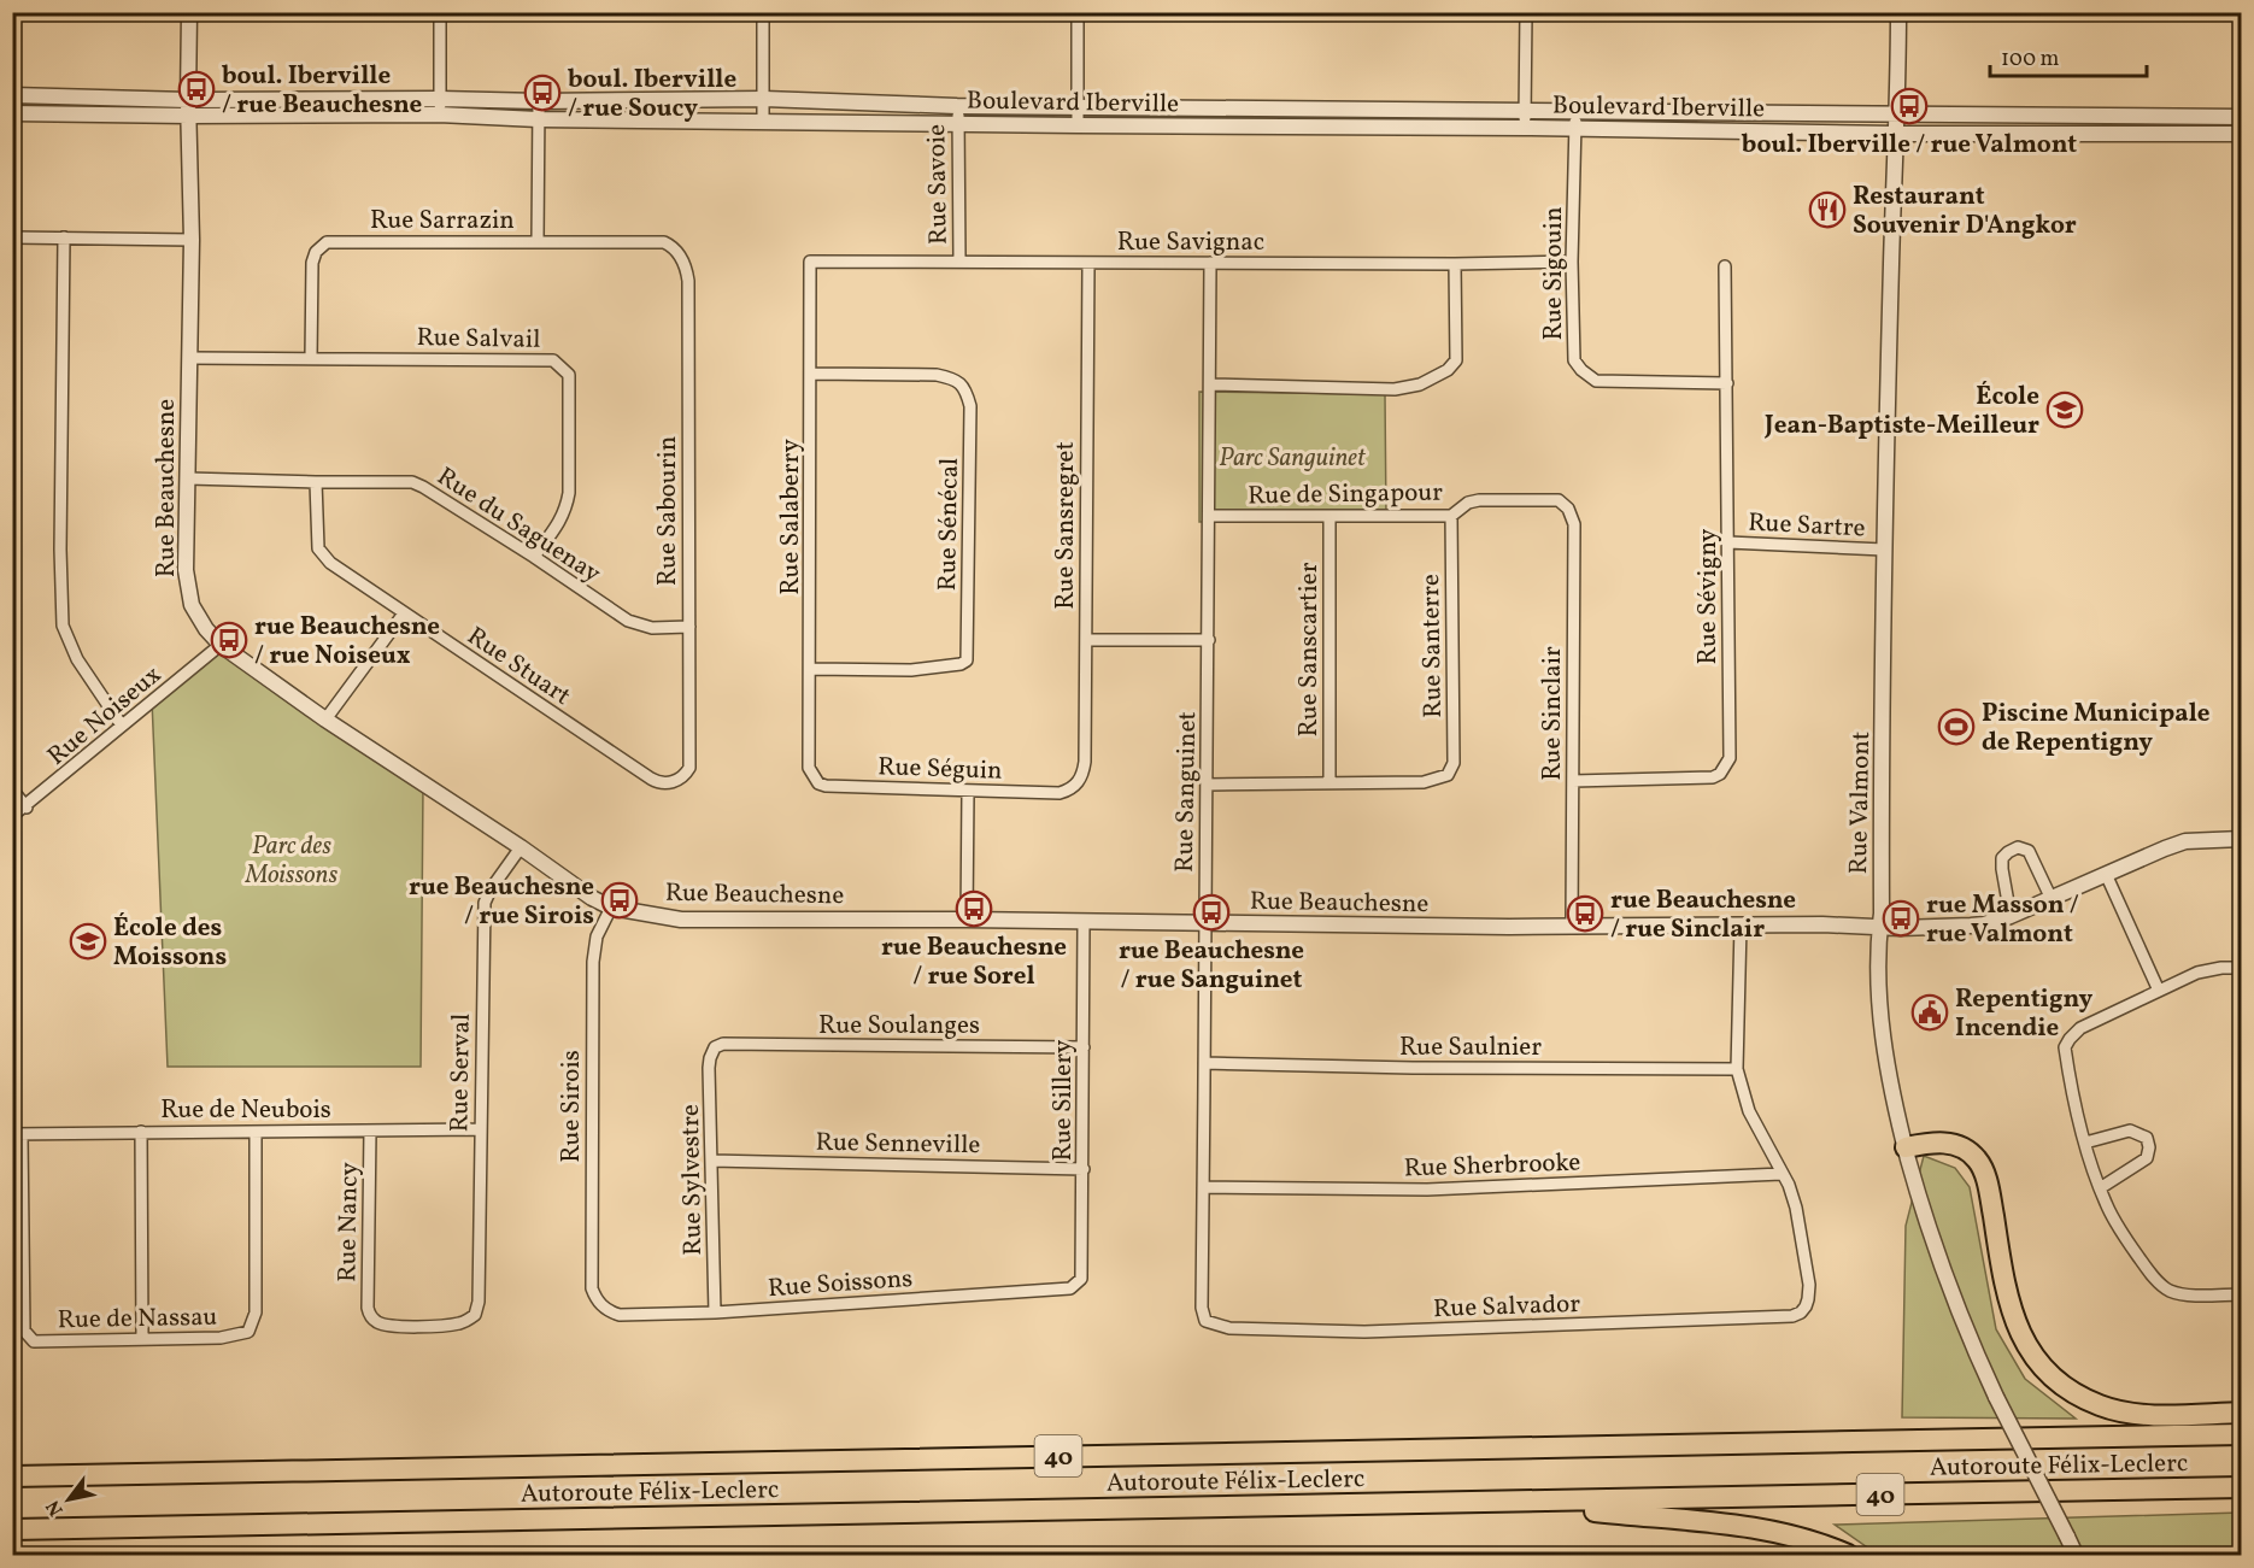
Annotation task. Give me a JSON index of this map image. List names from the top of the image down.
{
  "streets": {
    "highway": ["40", "Autoroute Félix-Leclerc"],
    "street": [
      "Boulevard Iberville",
      "Rue Savoie",
      "Rue Sarrazin",
      "Rue Savignac",
      "Rue Sigouin",
      "Rue Salvail",
      "Rue Beauchesne",
      "Rue de Singapour",
      "Rue Sabourin",
      "Rue Salaberry",
      "Rue du Saguenay",
      "Rue Sénécal",
      "Rue Sartre",
      "Rue Sansregret",
      "Rue Sévigny",
      "Rue Santerre",
      "Rue Sanscartier",
      "Rue Stuart",
      "Rue Sinclair",
      "Rue Noiseux",
      "Rue Séguin",
      "Rue Sanguinet",
      "Rue Valmont",
      "Rue Soulanges",
      "Rue Saulnier",
      "Rue Serval",
      "Rue Sillery",
      "Rue Sirois",
      "Rue de Neubois",
      "Rue Senneville",
      "Rue Sherbrooke",
      "Rue Sylvestre",
      "Rue Nancy",
      "Rue Soissons",
      "Rue Salvador",
      "Rue de Nassau"
    ]
  },
  "crossings": [
    ["Boulevard Iberville", "Rue Savoie"],
    ["Boulevard Iberville", "Rue Sigouin"],
    ["Boulevard Iberville", "Rue Beauchesne"],
    ["Boulevard Iberville", "Rue Valmont"],
    ["Rue Savoie", "Rue Savignac"],
    ["Rue Sarrazin", "Rue Salvail"],
    ["Rue Sarrazin", "Rue Sabourin"],
    ["Rue Savignac", "Rue Sigouin"],
    ["Rue Savignac", "Rue Salaberry"],
    ["Rue Savignac", "Rue Sansregret"],
    ["Rue Savignac", "Rue Sanguinet"],
    ["Rue Sigouin", "Rue Sévigny"],
    ["Rue Salvail", "Rue Beauchesne"],
    ["Rue Salvail", "Rue du Saguenay"],
    ["Rue Beauchesne", "Rue du Saguenay"],
    ["Rue Beauchesne", "Rue Sinclair"],
    ["Rue Beauchesne", "Rue Noiseux"],
    ["Rue Beauchesne", "Rue Sanguinet"],
    ["Rue Beauchesne", "Rue Valmont"],
    ["Rue Beauchesne", "Rue Serval"],
    ["Rue Beauchesne", "Rue Sillery"],
    ["Rue Beauchesne", "Rue Sirois"],
    ["Rue de Singapour", "Rue Santerre"],
    ["Rue de Singapour", "Rue Sanscartier"],
    ["Rue de Singapour", "Rue Sinclair"],
    ["Rue de Singapour", "Rue Sanguinet"],
    ["Rue Sabourin", "Rue du Saguenay"],
    ["Rue Sabourin", "Rue Stuart"],
    ["Rue Salaberry", "Rue Sénécal"],
    ["Rue Salaberry", "Rue Séguin"],
    ["Rue du Saguenay", "Rue Stuart"],
    ["Rue Sartre", "Rue Sévigny"],
    ["Rue Sartre", "Rue Valmont"],
    ["Rue Sansregret", "Rue Séguin"],
    ["Rue Sévigny", "Rue Sinclair"],
    ["Rue Santerre", "Rue Sanscartier"],
    ["Rue Sanguinet", "Rue Saulnier"],
    ["Rue Sanguinet", "Rue Sherbrooke"],
    ["Rue Sanguinet", "Rue Salvador"],
    ["Rue Soulanges", "Rue Sillery"],
    ["Rue Soulanges", "Rue Sylvestre"],
    ["Rue Serval", "Rue de Neubois"],
    ["Rue Serval", "Rue Nancy"],
    ["Rue Sillery", "Rue Senneville"],
    ["Rue Sillery", "Rue Soissons"],
    ["Rue Sirois", "Rue Soissons"],
    ["Rue de Neubois", "Rue Nancy"],
    ["Rue de Neubois", "Rue de Nassau"],
    ["Rue Senneville", "Rue Sylvestre"],
    ["Rue Sherbrooke", "Rue Salvador"],
    ["Rue Sylvestre", "Rue Soissons"]
  ],
  "parks": ["Parc Sanguinet", "Parc des Moissons"],
  "places": {
    "bus stop": [
      "boul. Iberville / rue Beauchesne",
      "boul. Iberville / rue Soucy",
      "boul. Iberville / rue Valmont",
      "rue Beauchesne / rue Noiseux",
      "rue Beauchesne / rue Sirois",
      "rue Beauchesne / rue Sorel",
      "rue Beauchesne / rue Sanguinet",
      "rue Beauchesne / rue Sinclair",
      "rue Masson / rue Valmont"
    ],
    "restaurant": ["Restaurant Souvenir D'Angkor"],
    "school or university": ["École Jean-Baptiste-Meilleur", "École des Moissons"],
    "sports": ["Piscine Municipale de Repentigny"],
    "public building": ["Repentigny Incendie"]
  },
  "scale_bar": "100 m",
  "north": "bottom left"
}
